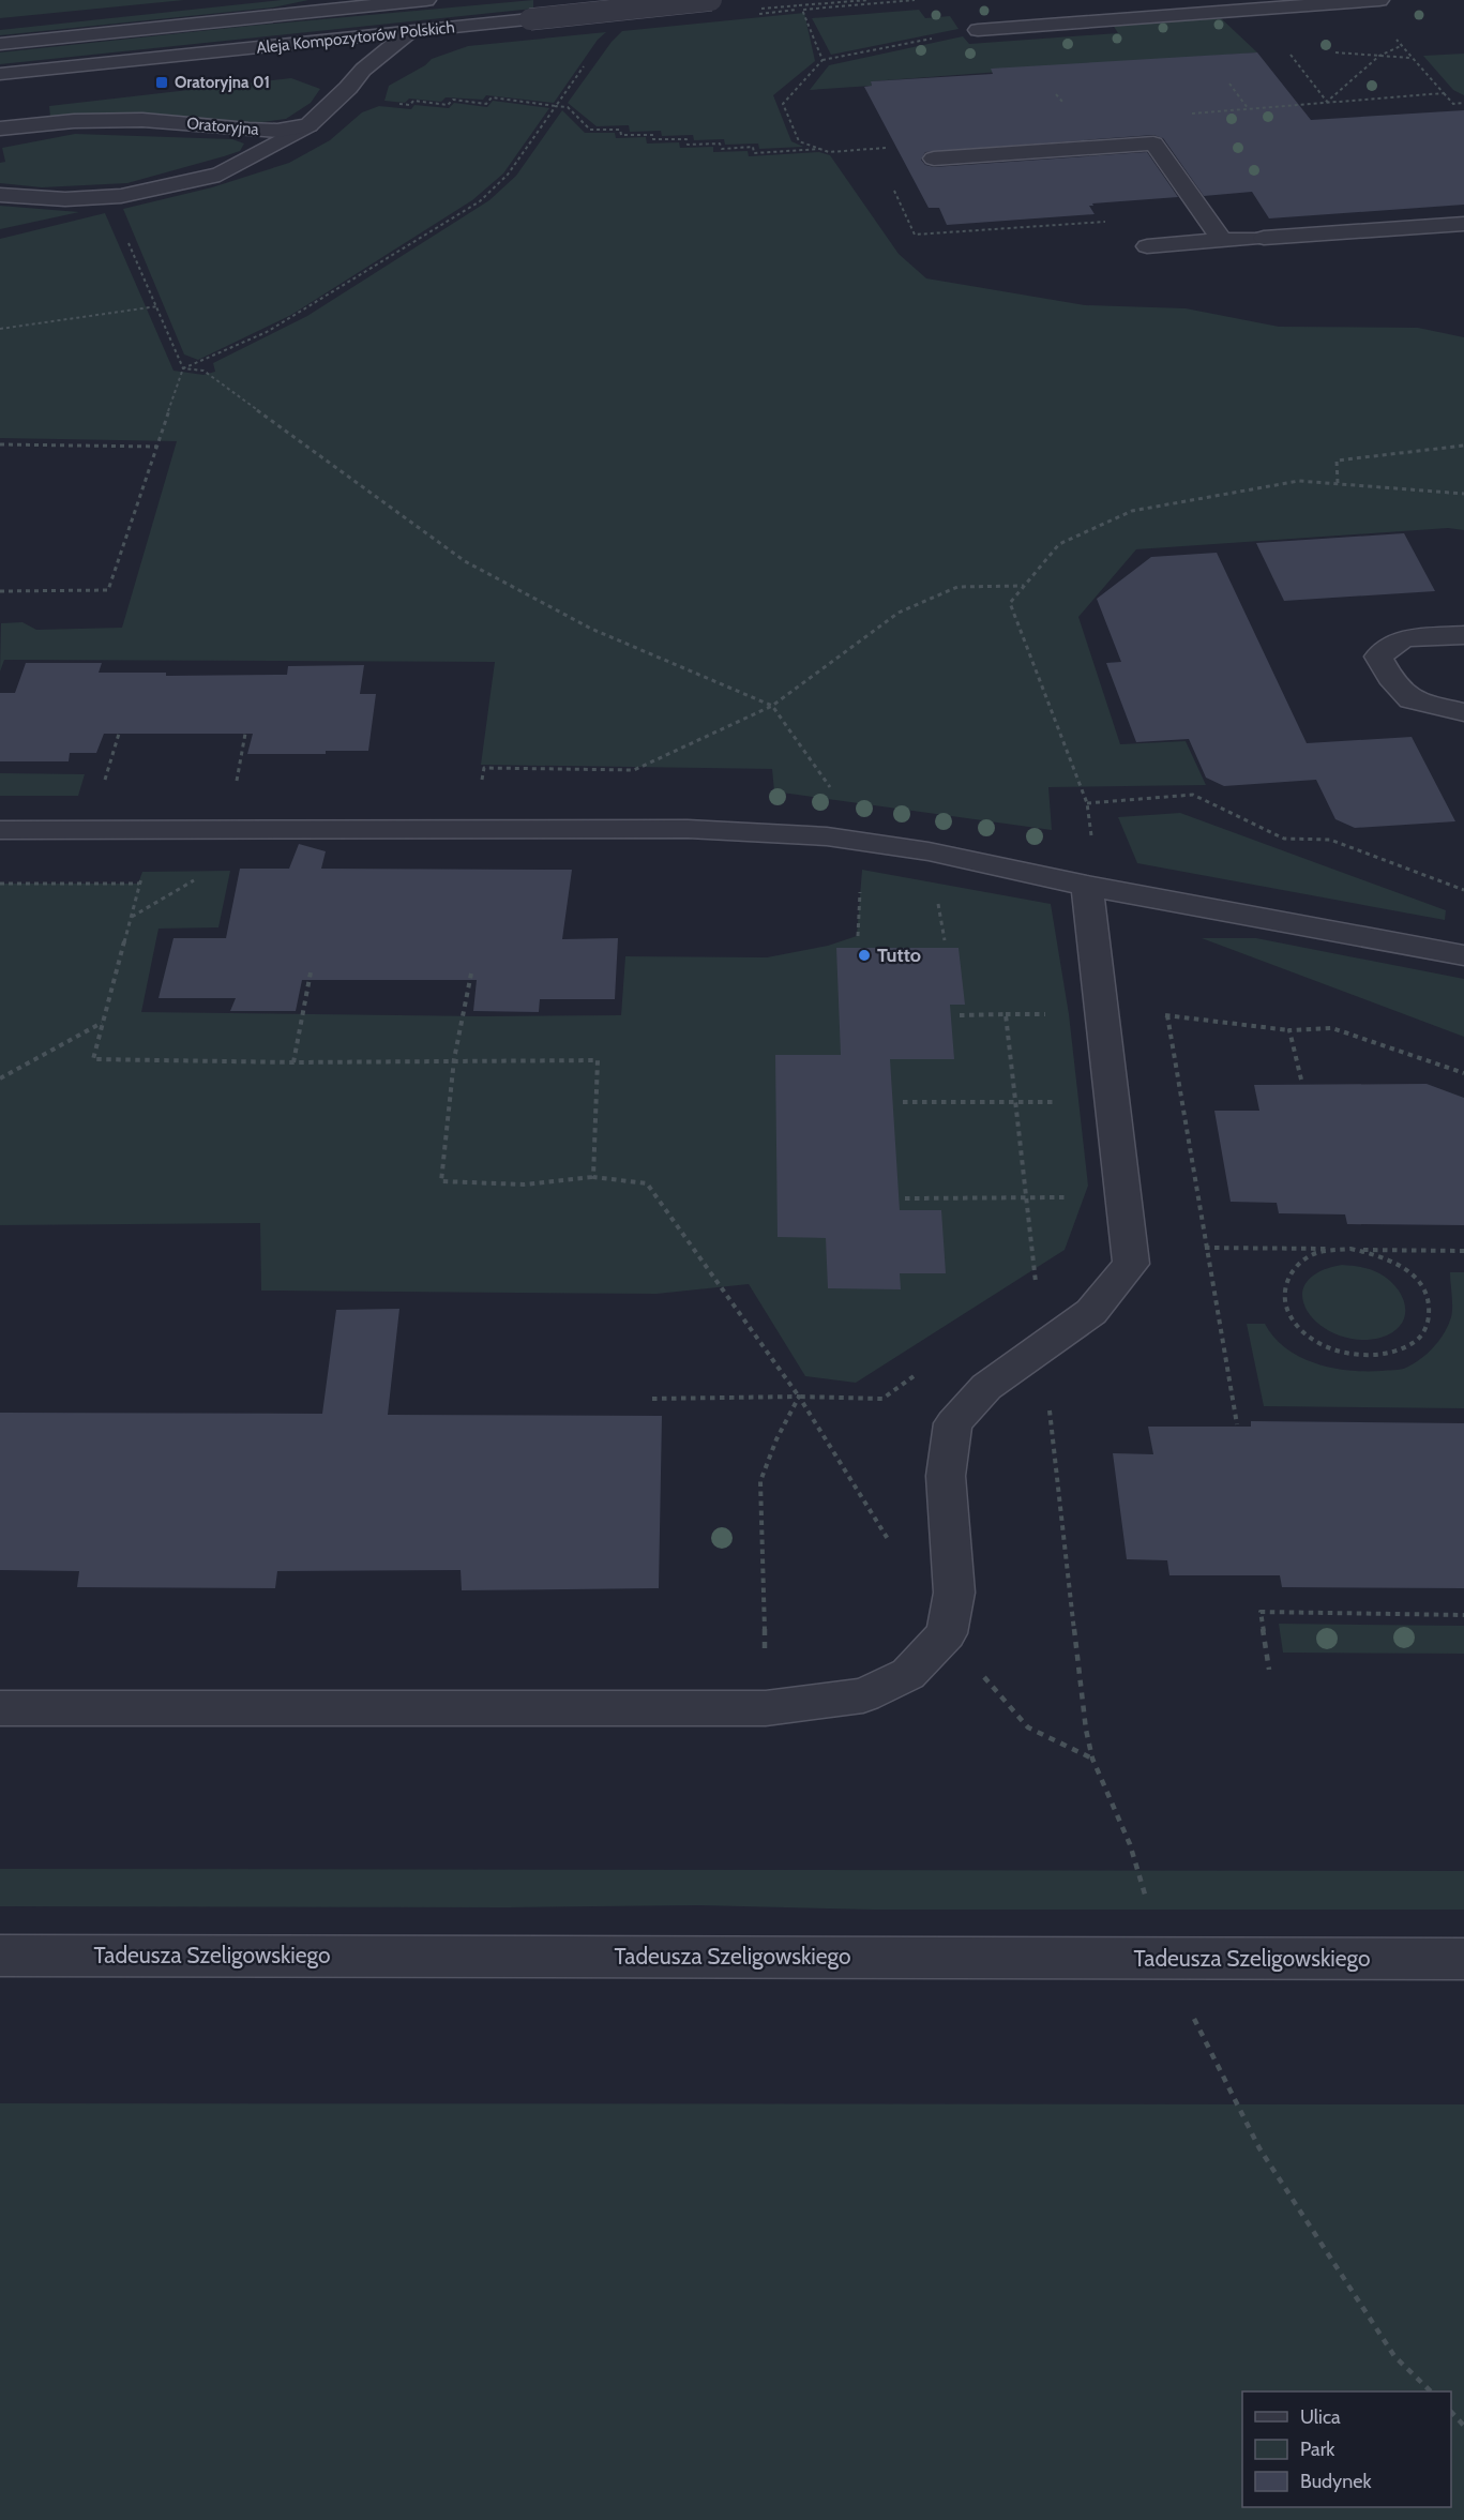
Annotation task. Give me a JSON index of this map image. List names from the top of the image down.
{
  "streets": {
    "street": ["Aleja Kompozytorów Polskich", "Oratoryjna", "Tadeusza Szeligowskiego"]
  },
  "places": {
    "transit": ["Oratoryjna 01"],
    "other": ["Tutto"]
  },
  "legend": ["Ulica", "Park", "Budynek"]
}
